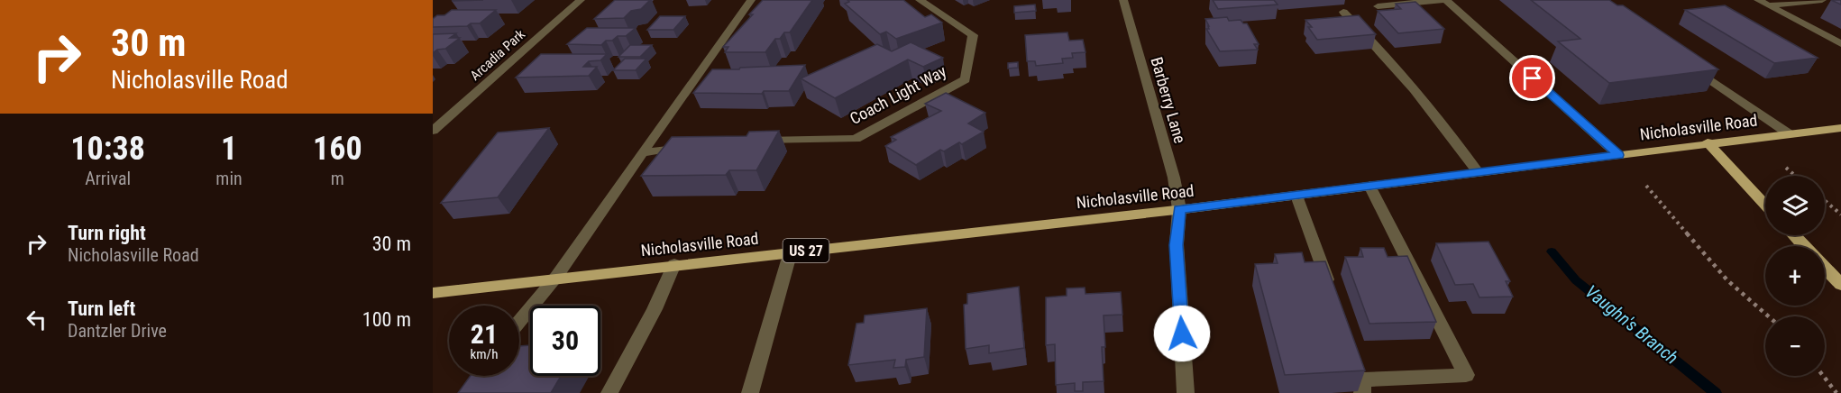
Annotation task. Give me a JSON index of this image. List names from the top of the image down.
{
  "streets": {
    "main road": ["Nicholasville Road", "US 27"],
    "street": ["Arcadia Park", "Coach Light Way", "Barberry Lane"]
  },
  "crossings": [
    ["Barberry Lane", "Nicholasville Road"]
  ],
  "water": ["Vaughn's Branch"],
  "page": {
    "turn": ["30 m", "Nicholasville Road"],
    "eta": [
      "10:38",
      "Arrival",
      "1",
      "min",
      "160",
      "m"
    ],
    "map_buttons": ["+", "−"],
    "list": [
      {
        "name": "Turn right",
        "note": "Nicholasville Road",
        "value": "30 m"
      },
      {
        "name": "Turn left",
        "note": "Dantzler Drive",
        "value": "100 m"
      }
    ],
    "speed": "21 km/h",
    "limit": "30"
  }
}
